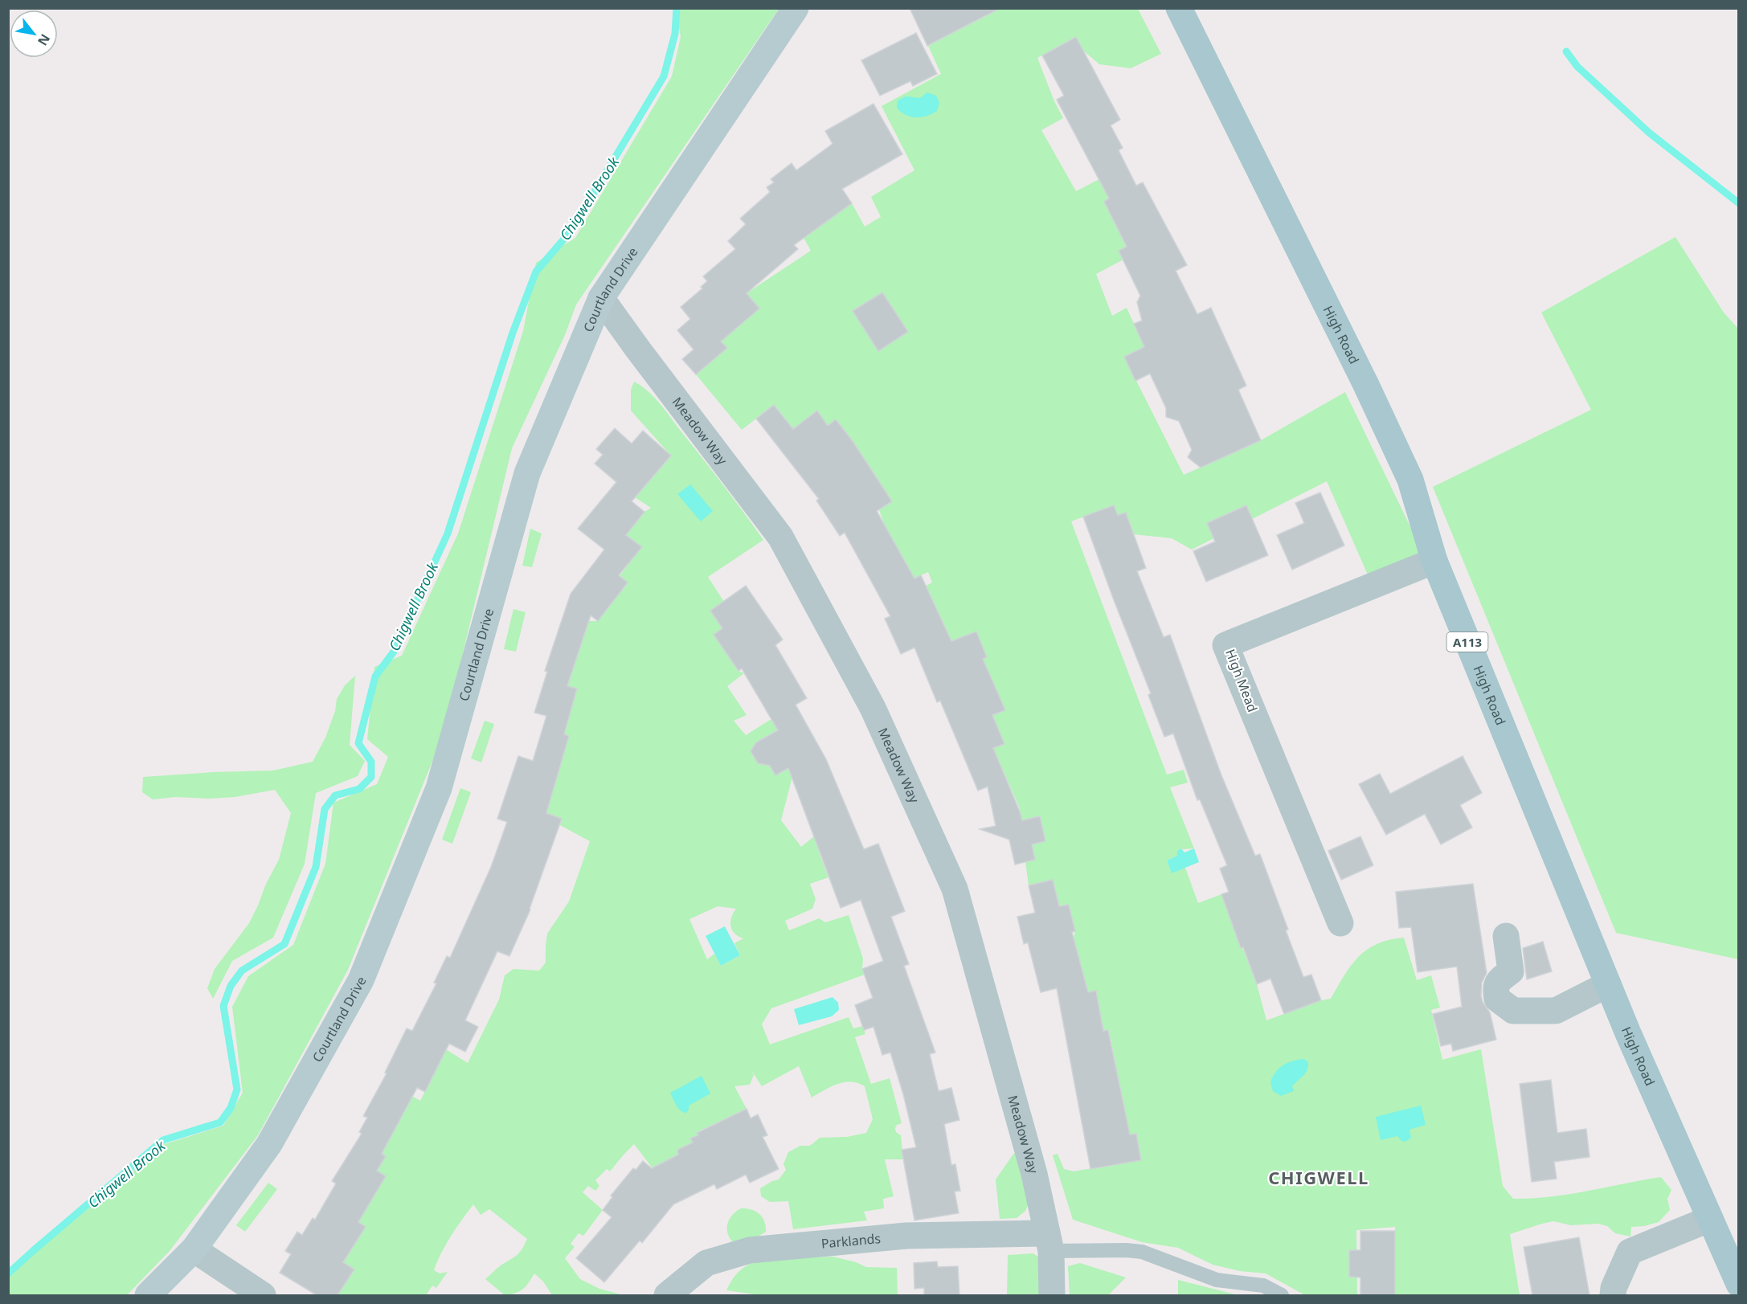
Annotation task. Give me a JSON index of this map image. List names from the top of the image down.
{
  "streets": {
    "main road": ["High Road", "A113"],
    "street": [
      "Courtland Drive",
      "Meadow Way",
      "High Mead",
      "Parklands"
    ]
  },
  "crossings": [
    ["Courtland Drive", "Meadow Way"],
    ["High Road", "High Mead"],
    ["Meadow Way", "Parklands"]
  ],
  "districts": ["CHIGWELL"],
  "water": ["Chigwell Brook"],
  "north": "bottom right"
}
